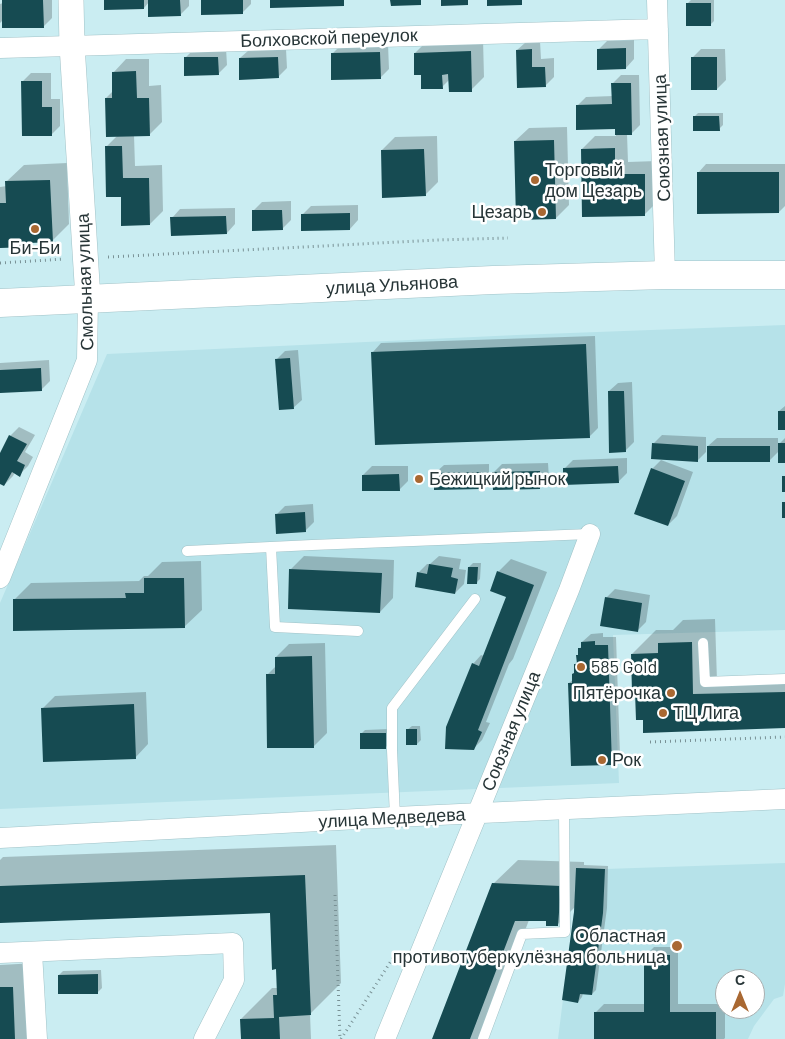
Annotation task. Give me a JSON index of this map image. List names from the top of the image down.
{
  "streets": {
    "main road": ["улица Ульянова"],
    "street": [
      "Болховской переулок",
      "Союзная улица",
      "Смольная улица",
      "улица Медведева"
    ]
  },
  "crossings": [
    ["Болховской переулок", "Союзная улица"],
    ["Болховской переулок", "Смольная улица"],
    ["Союзная улица", "улица Ульянова"],
    ["Союзная улица", "улица Медведева"],
    ["Смольная улица", "улица Ульянова"]
  ],
  "places": [
    "Торговый дом Цезарь",
    "Цезарь",
    "Би-Би",
    "Бежицкий рынок",
    "585 Gold",
    "Пятёрочка",
    "ТЦ Лига",
    "Рок",
    "Областная противотуберкулёзная больница"
  ],
  "north": "top"
}
